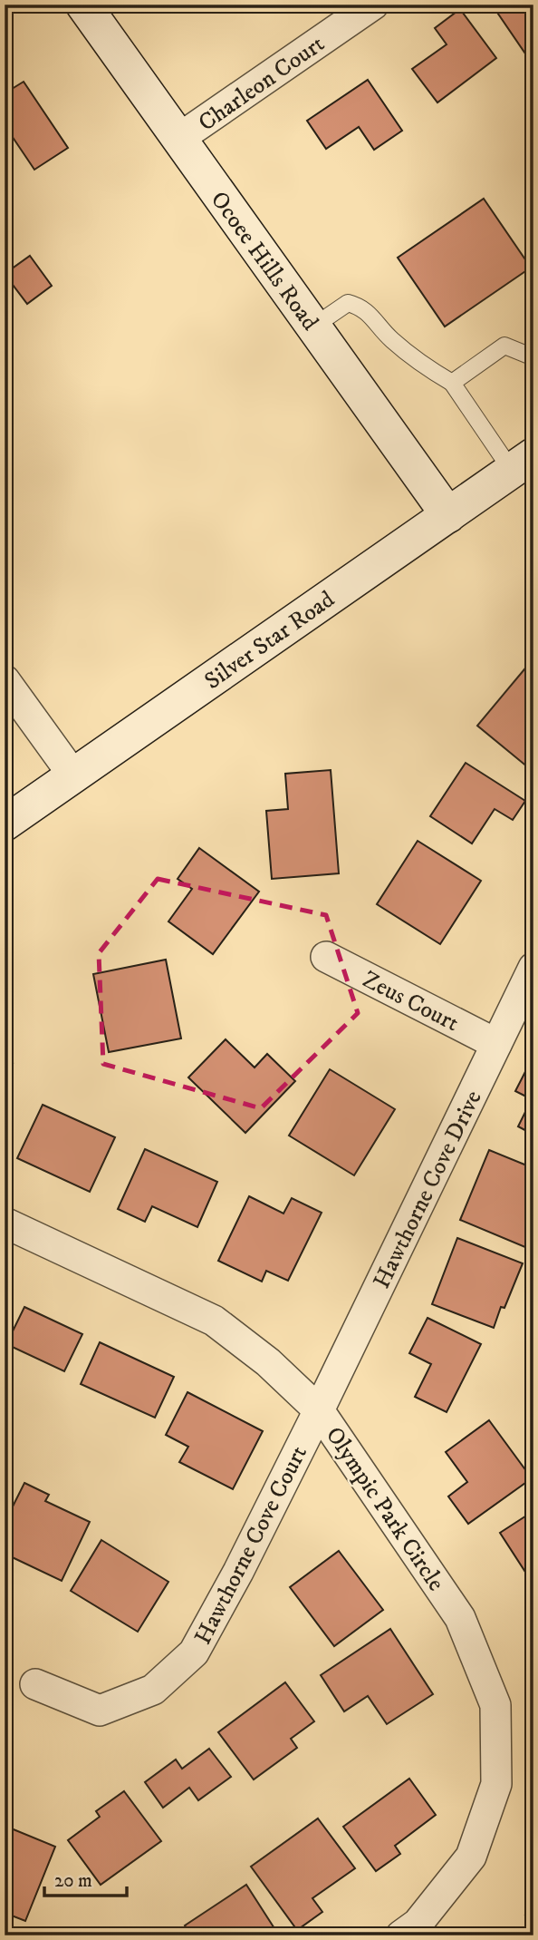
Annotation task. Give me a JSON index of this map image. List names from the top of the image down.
{
  "streets": {
    "street": [
      "Charleon Court",
      "Ocoee Hills Road",
      "Silver Star Road",
      "Zeus Court",
      "Hawthorne Cove Drive",
      "Olympic Park Circle",
      "Hawthorne Cove Court"
    ]
  },
  "crossings": [
    ["Charleon Court", "Ocoee Hills Road"],
    ["Ocoee Hills Road", "Silver Star Road"],
    ["Zeus Court", "Hawthorne Cove Drive"],
    ["Hawthorne Cove Drive", "Olympic Park Circle"],
    ["Hawthorne Cove Drive", "Hawthorne Cove Court"],
    ["Olympic Park Circle", "Hawthorne Cove Court"]
  ],
  "scale_bar": "20 m"
}
